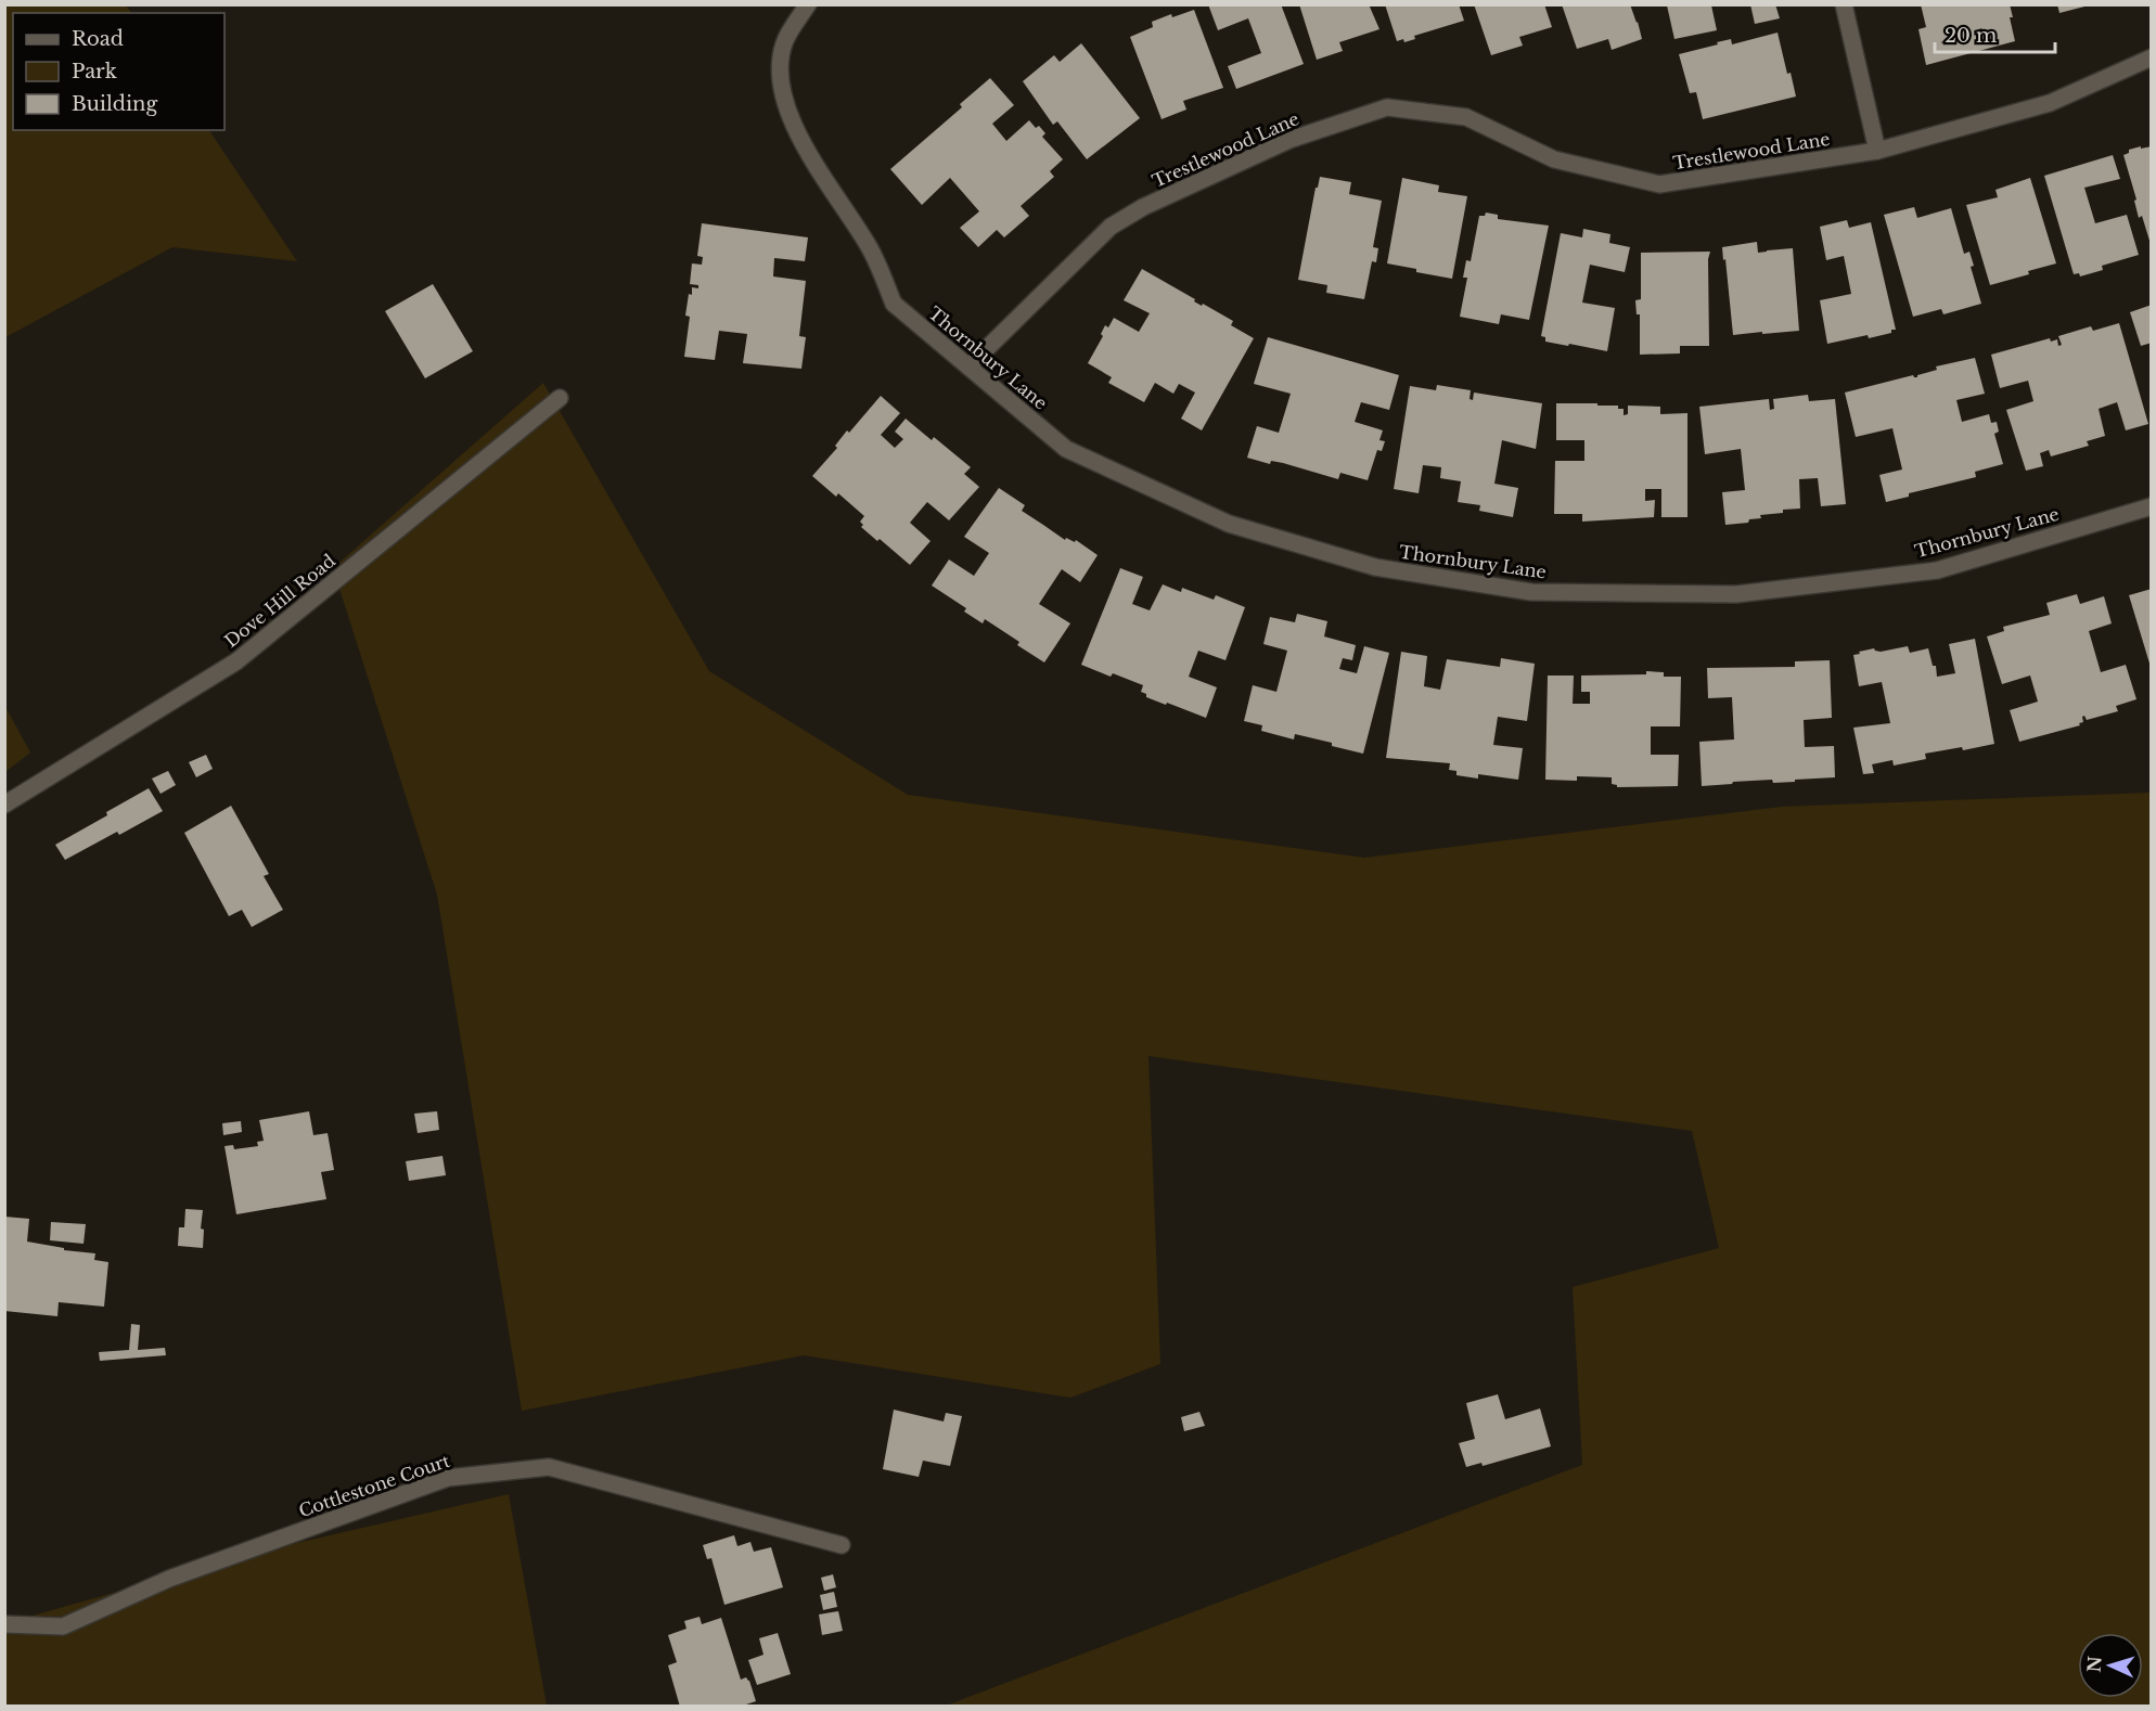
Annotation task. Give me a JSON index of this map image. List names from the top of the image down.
{
  "streets": {
    "street": [
      "Trestlewood Lane",
      "Thornbury Lane",
      "Dove Hill Road",
      "Cottlestone Court"
    ]
  },
  "crossings": [
    ["Trestlewood Lane", "Thornbury Lane"]
  ],
  "legend": ["Road", "Park", "Building"],
  "scale_bar": "20 m",
  "north": "left"
}
